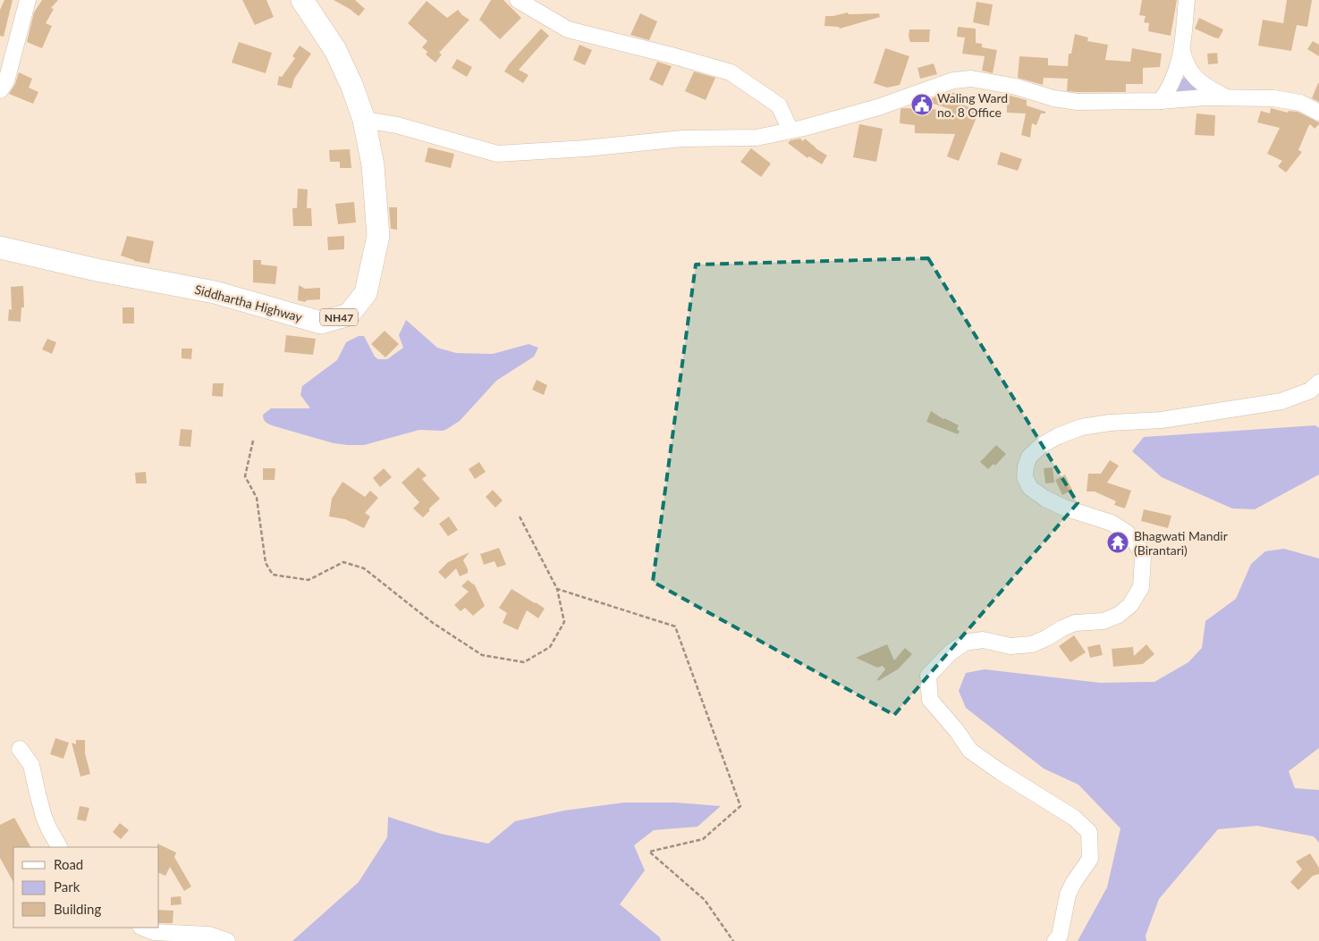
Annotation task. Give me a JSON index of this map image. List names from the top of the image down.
{
  "streets": {
    "highway": ["Siddhartha Highway", "NH47"]
  },
  "places": {
    "public building": ["Waling Ward no. 8 Office"],
    "temple": ["Bhagwati Mandir (Birantari)"]
  },
  "legend": ["Road", "Park", "Building"]
}
